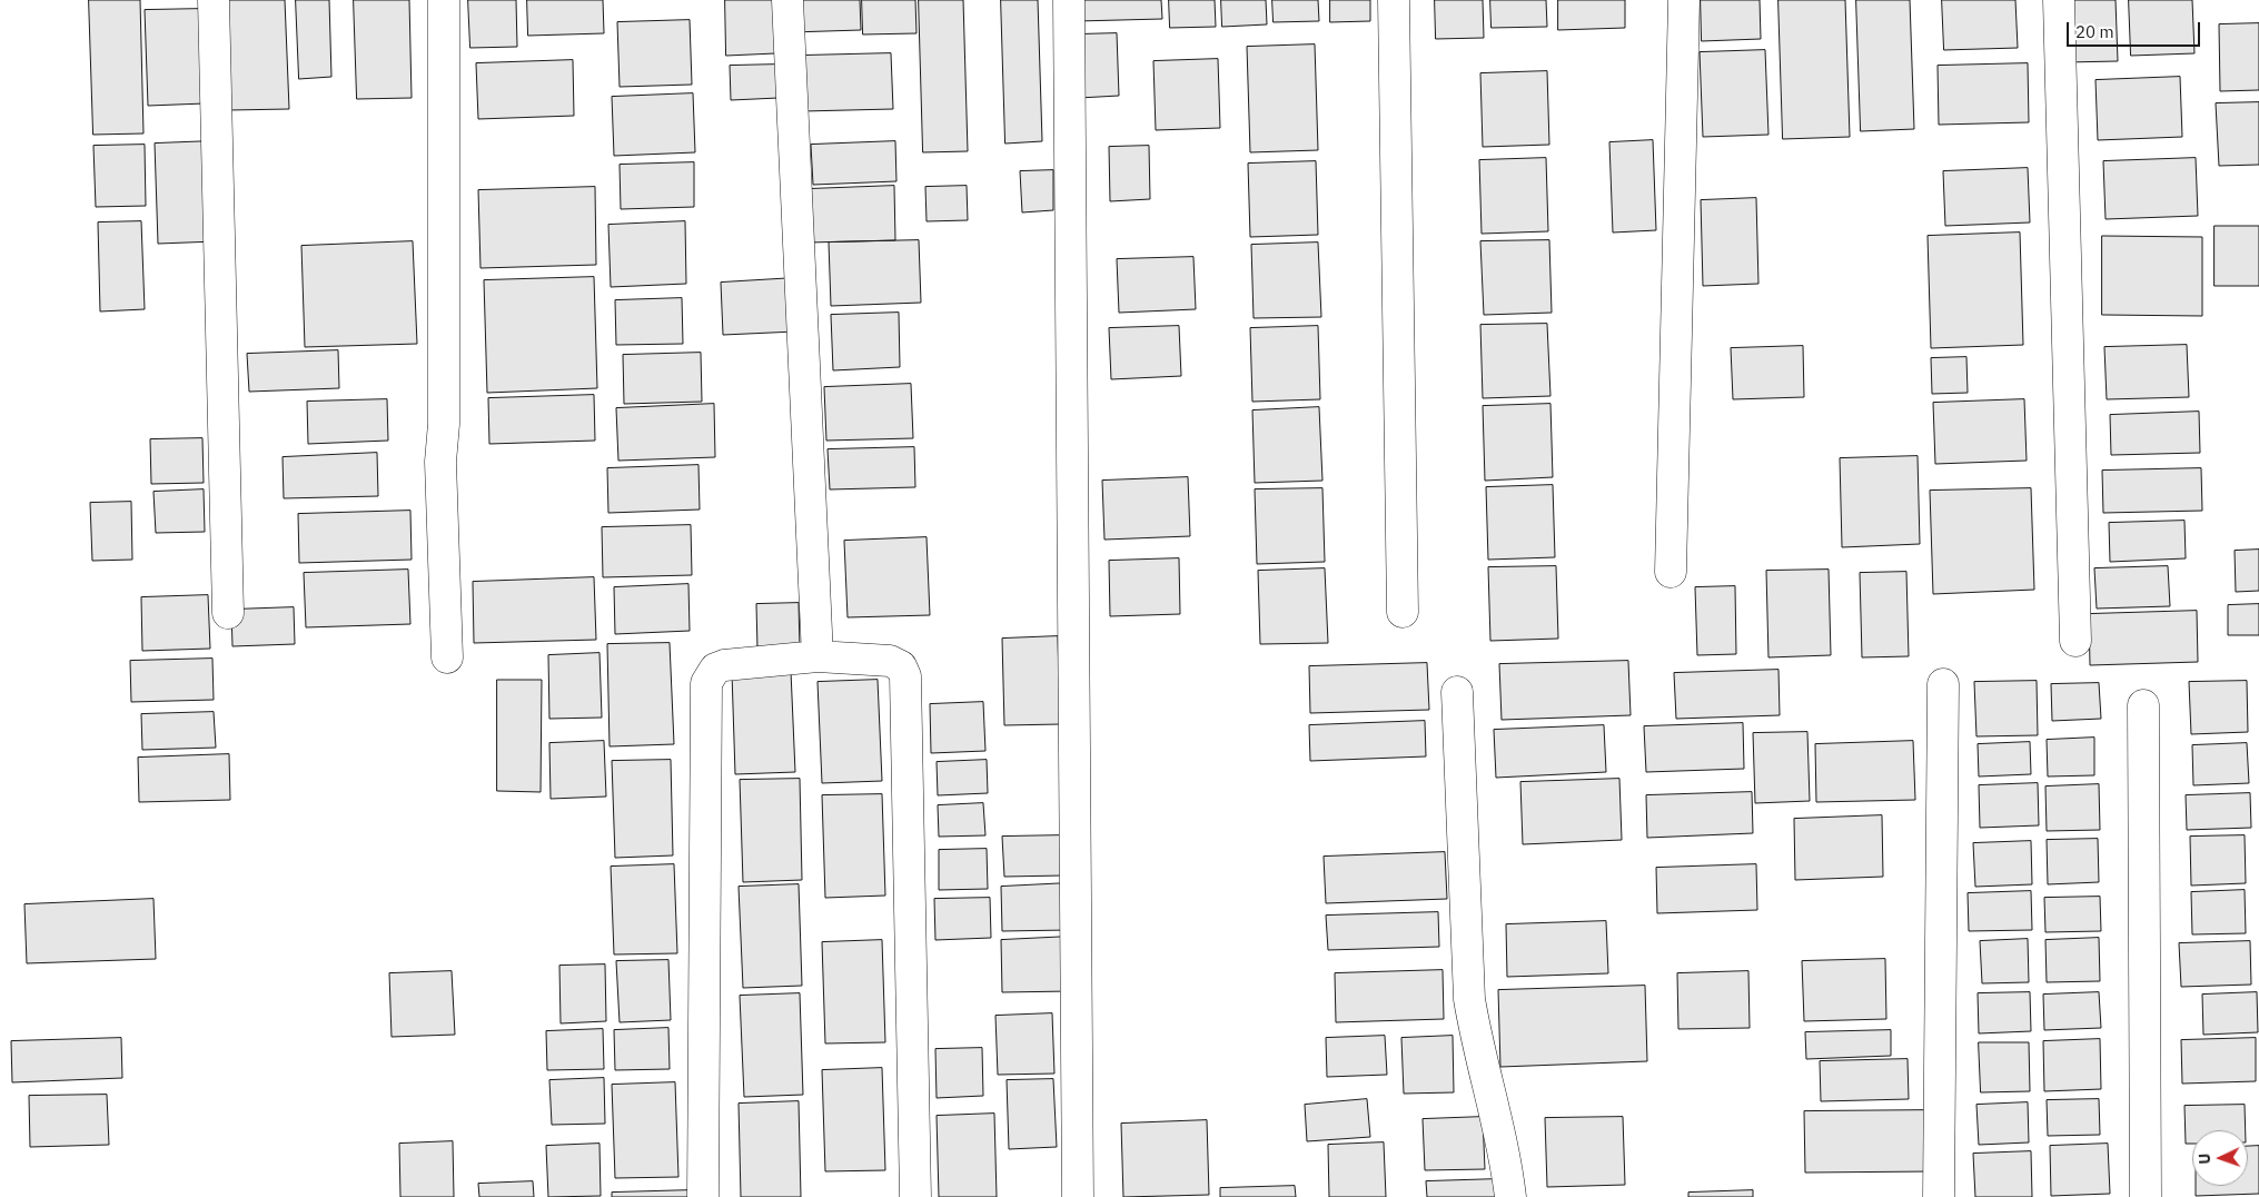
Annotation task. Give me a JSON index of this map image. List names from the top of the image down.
{
  "scale_bar": "20 m",
  "north": "left"
}
